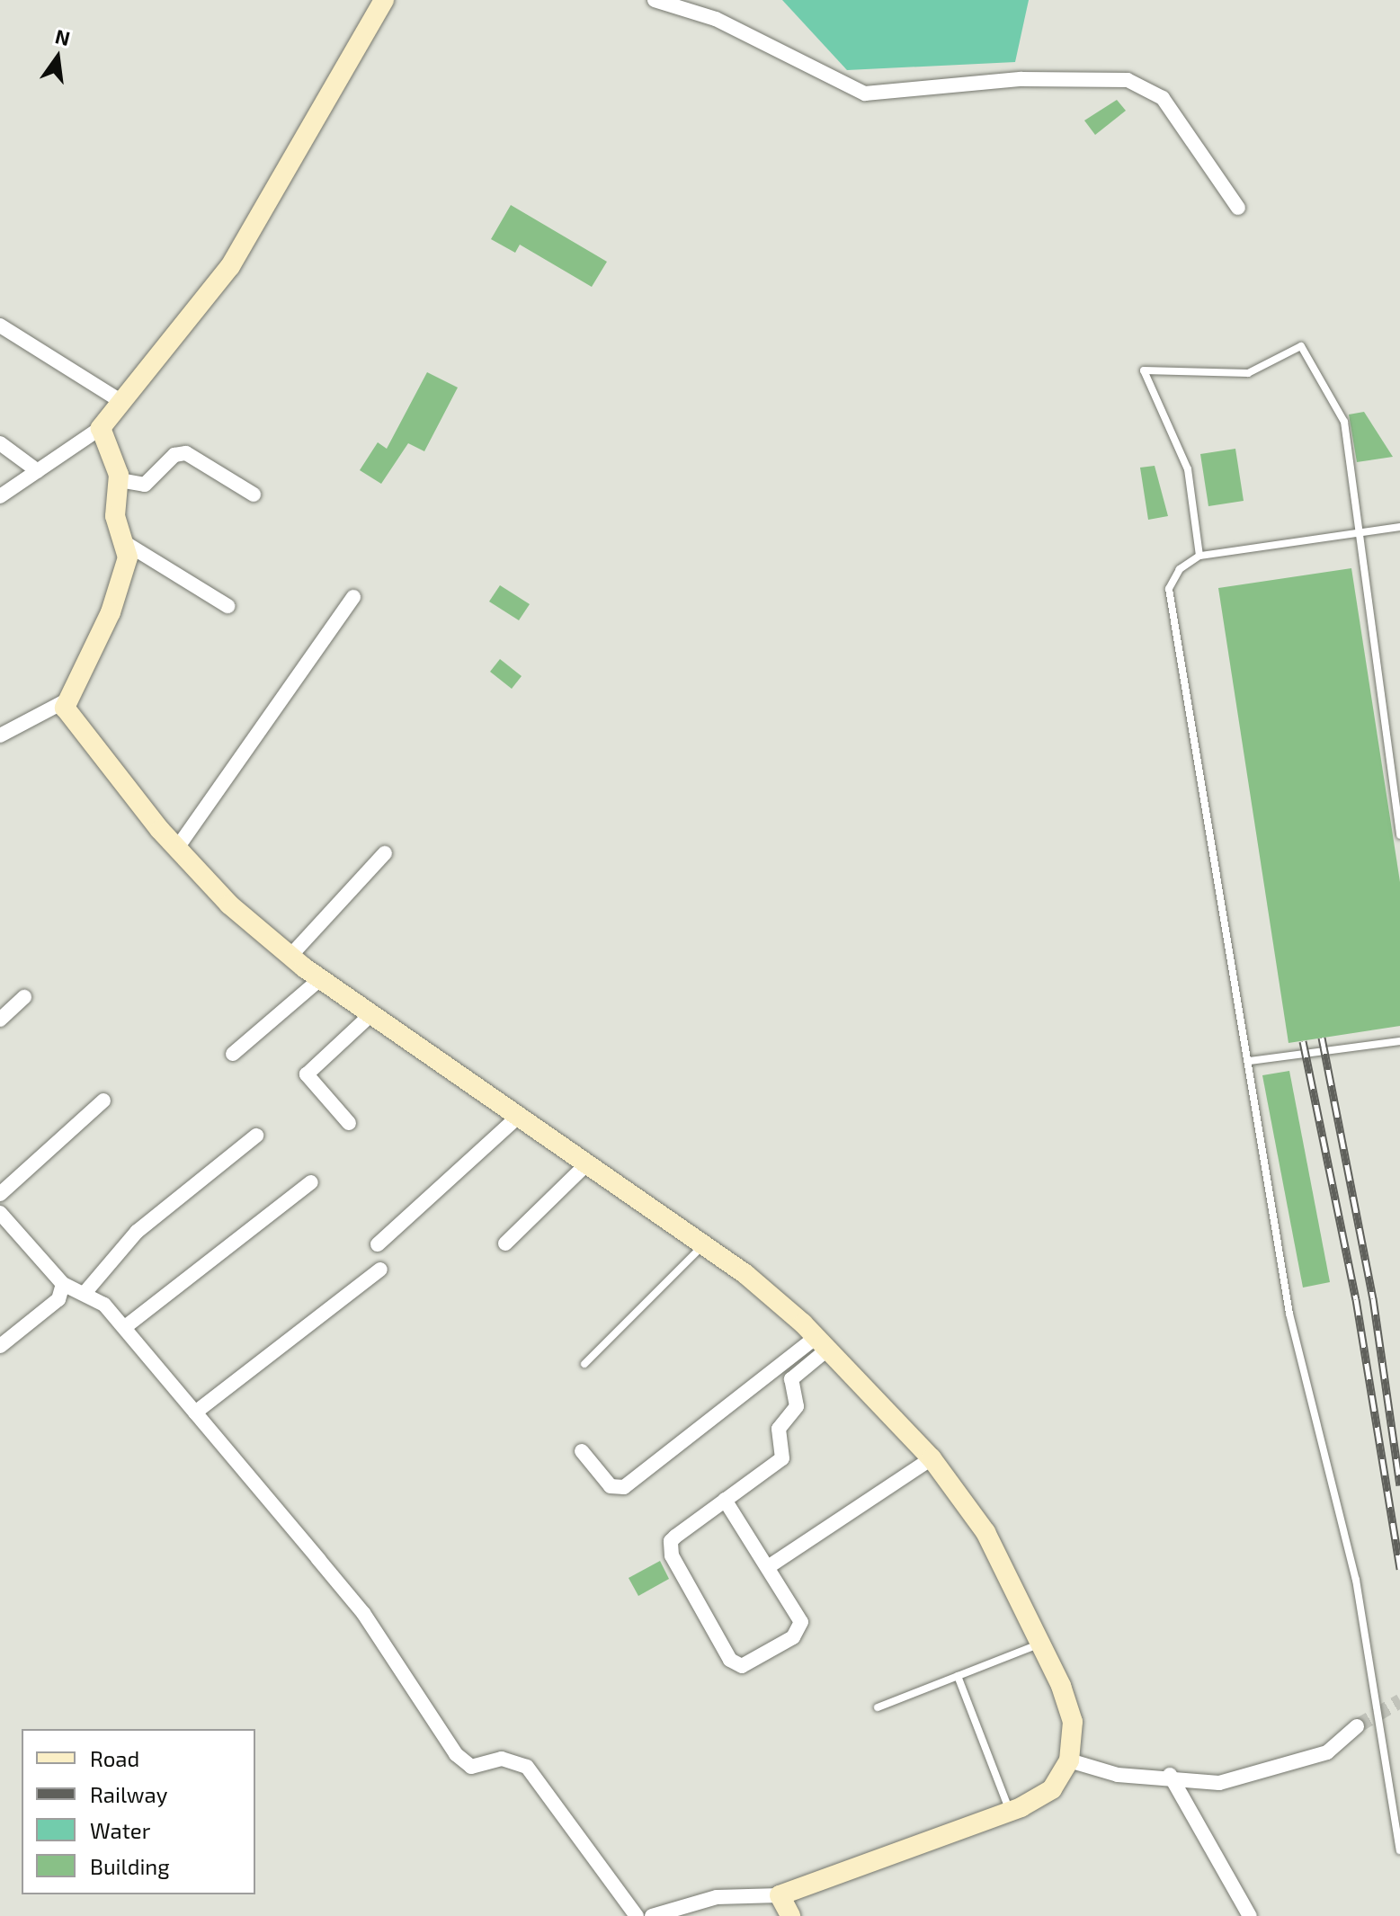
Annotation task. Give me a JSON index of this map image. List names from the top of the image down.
{
  "legend": [
    "Road",
    "Railway",
    "Water",
    "Building"
  ],
  "north": "top"
}
